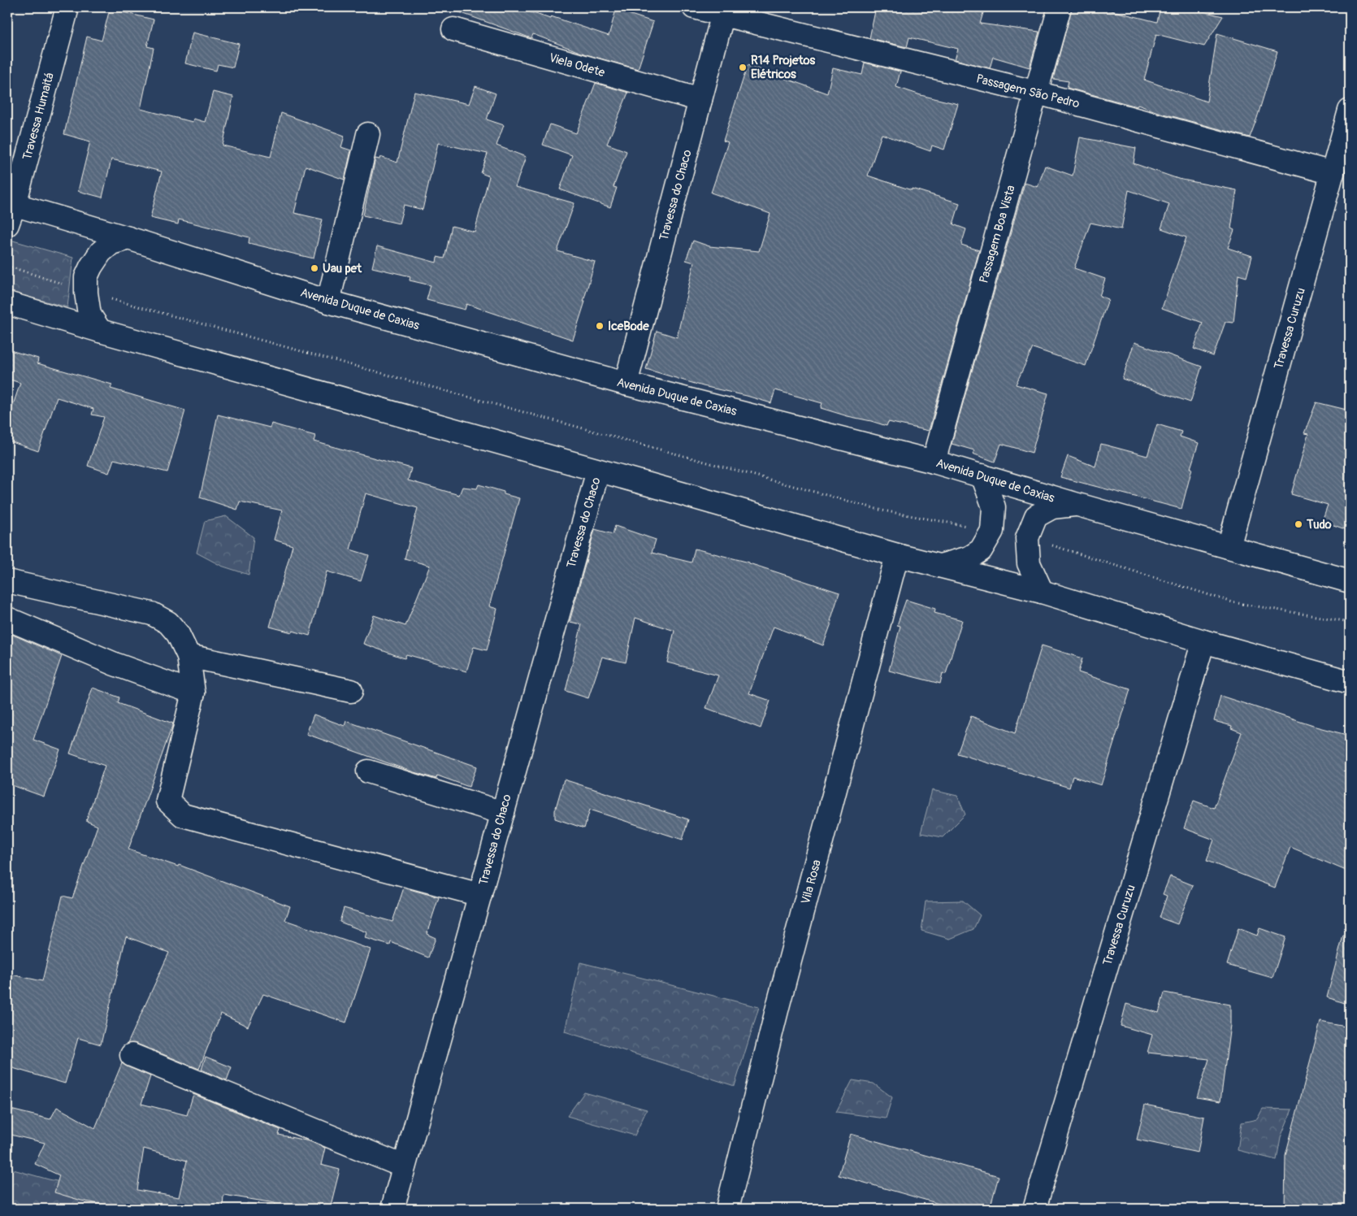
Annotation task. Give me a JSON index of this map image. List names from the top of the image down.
{
  "streets": {
    "street": [
      "Viela Odete",
      "Passagem São Pedro",
      "Travessa Humaitá",
      "Travessa do Chaco",
      "Passagem Boa Vista",
      "Avenida Duque de Caxias",
      "Travessa Curuzu",
      "Vila Rosa"
    ]
  },
  "crossings": [
    ["Viela Odete", "Travessa do Chaco"],
    ["Passagem São Pedro", "Travessa do Chaco"],
    ["Passagem São Pedro", "Passagem Boa Vista"],
    ["Passagem São Pedro", "Travessa Curuzu"],
    ["Travessa Humaitá", "Avenida Duque de Caxias"],
    ["Travessa do Chaco", "Avenida Duque de Caxias"],
    ["Passagem Boa Vista", "Avenida Duque de Caxias"],
    ["Avenida Duque de Caxias", "Travessa Curuzu"]
  ],
  "places": [
    "R14 Projetos Elétricos",
    "Uau pet",
    "IceBode",
    "Tudo"
  ]
}
